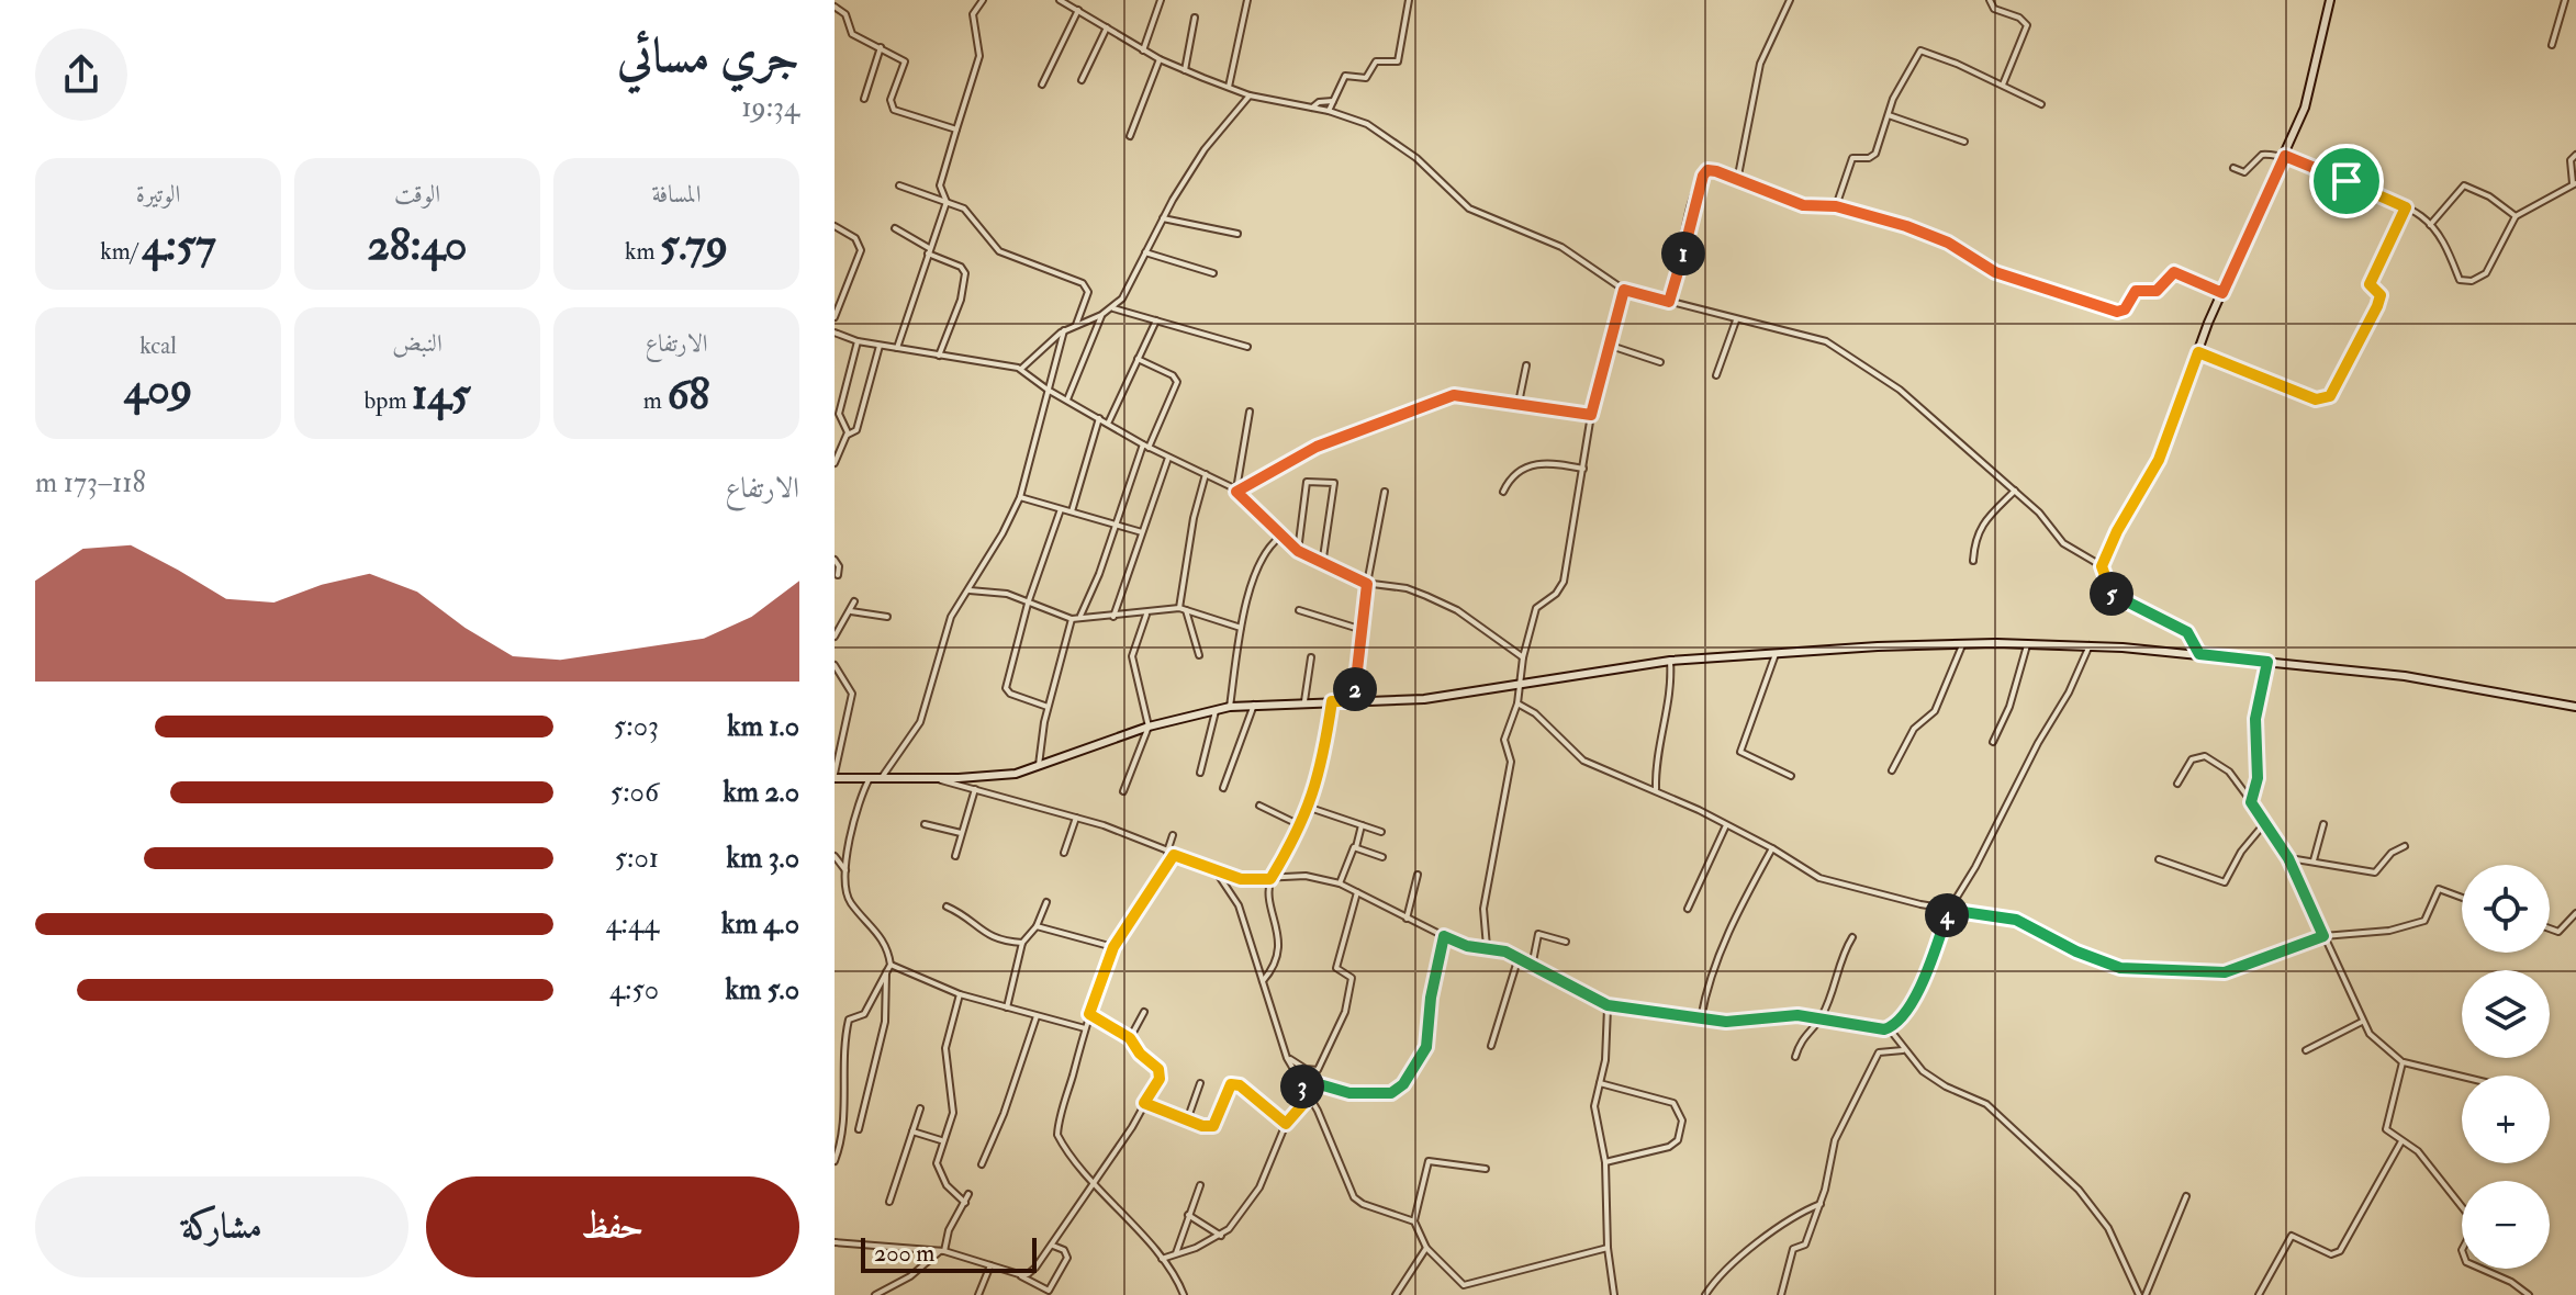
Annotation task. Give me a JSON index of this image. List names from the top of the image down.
{
  "scale_bar": "200 m",
  "page": {
    "heading": ["جري مسائي", "19:34"],
    "stats": [
      ["المسافة", "5.79 km"],
      ["الوقت", "28:40"],
      ["الوتيرة", "4:57 /km"],
      ["الارتفاع", "68 m"],
      ["النبض", "145 bpm"],
      ["kcal", "409"]
    ],
    "pins": [
      "1",
      "5",
      "2",
      "4",
      "3"
    ],
    "chart": ["الارتفاع", "118–173 m"],
    "list": [
      {
        "name": "1.0 km",
        "note": "5:03"
      },
      {
        "name": "2.0 km",
        "note": "5:06"
      },
      {
        "name": "3.0 km",
        "note": "5:01"
      },
      {
        "name": "4.0 km",
        "note": "4:44"
      },
      {
        "name": "5.0 km",
        "note": "4:50"
      }
    ],
    "map_buttons": ["+", "−"],
    "buttons": ["حفظ", "مشاركة"],
    "scale": "200 m"
  }
}
